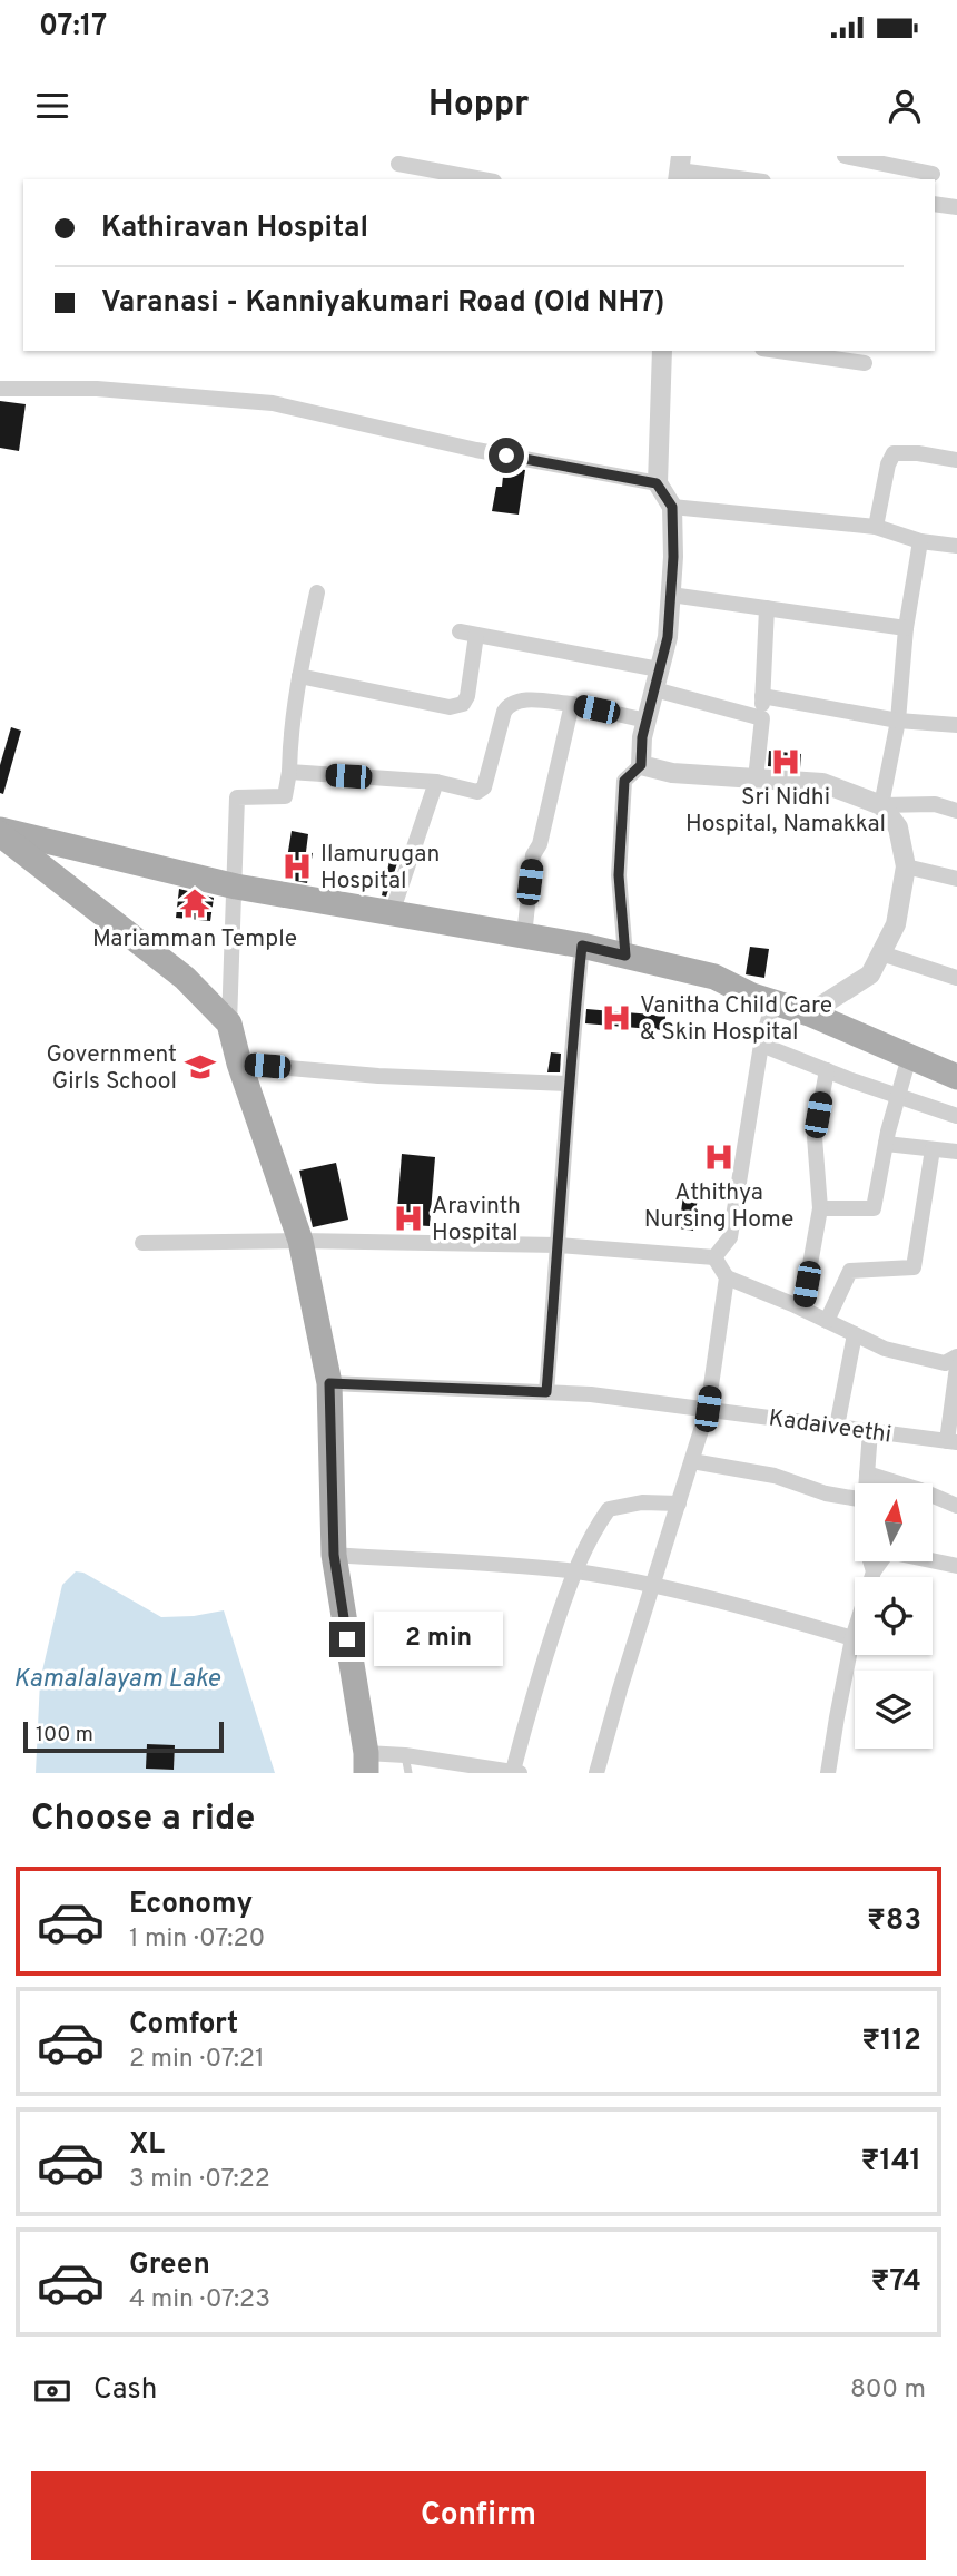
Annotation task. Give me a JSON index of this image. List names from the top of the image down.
{
  "streets": {
    "street": ["Kadaiveethi"]
  },
  "water": ["Kamalalayam Lake"],
  "places": {
    "hospital": [
      "Sri Nidhi Hospital, Namakkal",
      "Ilamurugan Hospital",
      "Vanitha Child Care & Skin Hospital",
      "Athithya Nursing Home",
      "Aravinth Hospital"
    ],
    "temple": ["Mariamman Temple"],
    "school or university": ["Government Girls School"]
  },
  "scale_bar": "100 m",
  "north": "top",
  "page": {
    "status": "07:17",
    "header": "Hoppr",
    "banner": ["Kathiravan Hospital", "Varanasi - Kanniyakumari Road (Old NH7)"],
    "bubble": "2 min",
    "scale": "100 m",
    "heading": "Choose a ride",
    "list": [
      {
        "name": "Economy",
        "note": "1 min · 07:20",
        "value": "₹83"
      },
      {
        "name": "Comfort",
        "note": "2 min · 07:21",
        "value": "₹112"
      },
      {
        "name": "XL",
        "note": "3 min · 07:22",
        "value": "₹141"
      },
      {
        "name": "Green",
        "note": "4 min · 07:23",
        "value": "₹74"
      }
    ],
    "pay": ["Cash", "800 m"],
    "buttons": "Confirm"
  }
}
